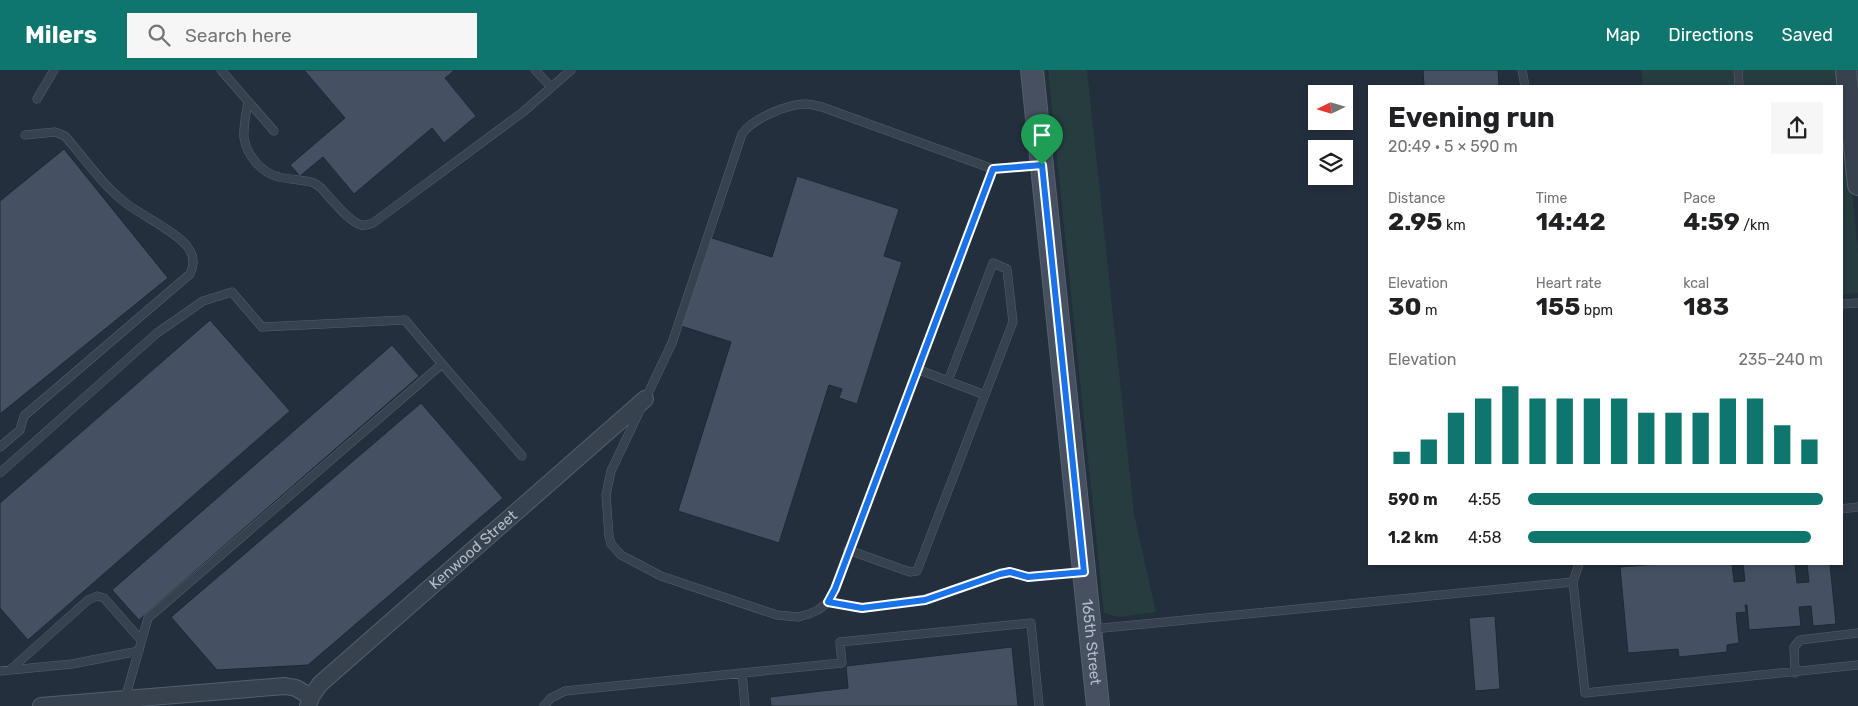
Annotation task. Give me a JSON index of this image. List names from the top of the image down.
{
  "streets": {
    "main road": ["165th Street"],
    "street": ["Kenwood Street"]
  },
  "north": "left",
  "page": {
    "header": "Milers",
    "search": "Search here",
    "nav": ["Map", "Directions", "Saved"],
    "heading": ["Evening run", "20:49 · 5 × 590 m"],
    "stats": [
      ["Distance", "2.95 km"],
      ["Time", "14:42"],
      ["Pace", "4:59 /km"],
      ["Elevation", "30 m"],
      ["Heart rate", "155 bpm"],
      ["kcal", "183"]
    ],
    "chart": ["Elevation", "235–240 m"],
    "list": [
      {
        "name": "590 m",
        "note": "4:55"
      },
      {
        "name": "1.2 km",
        "note": "4:58"
      }
    ]
  }
}
